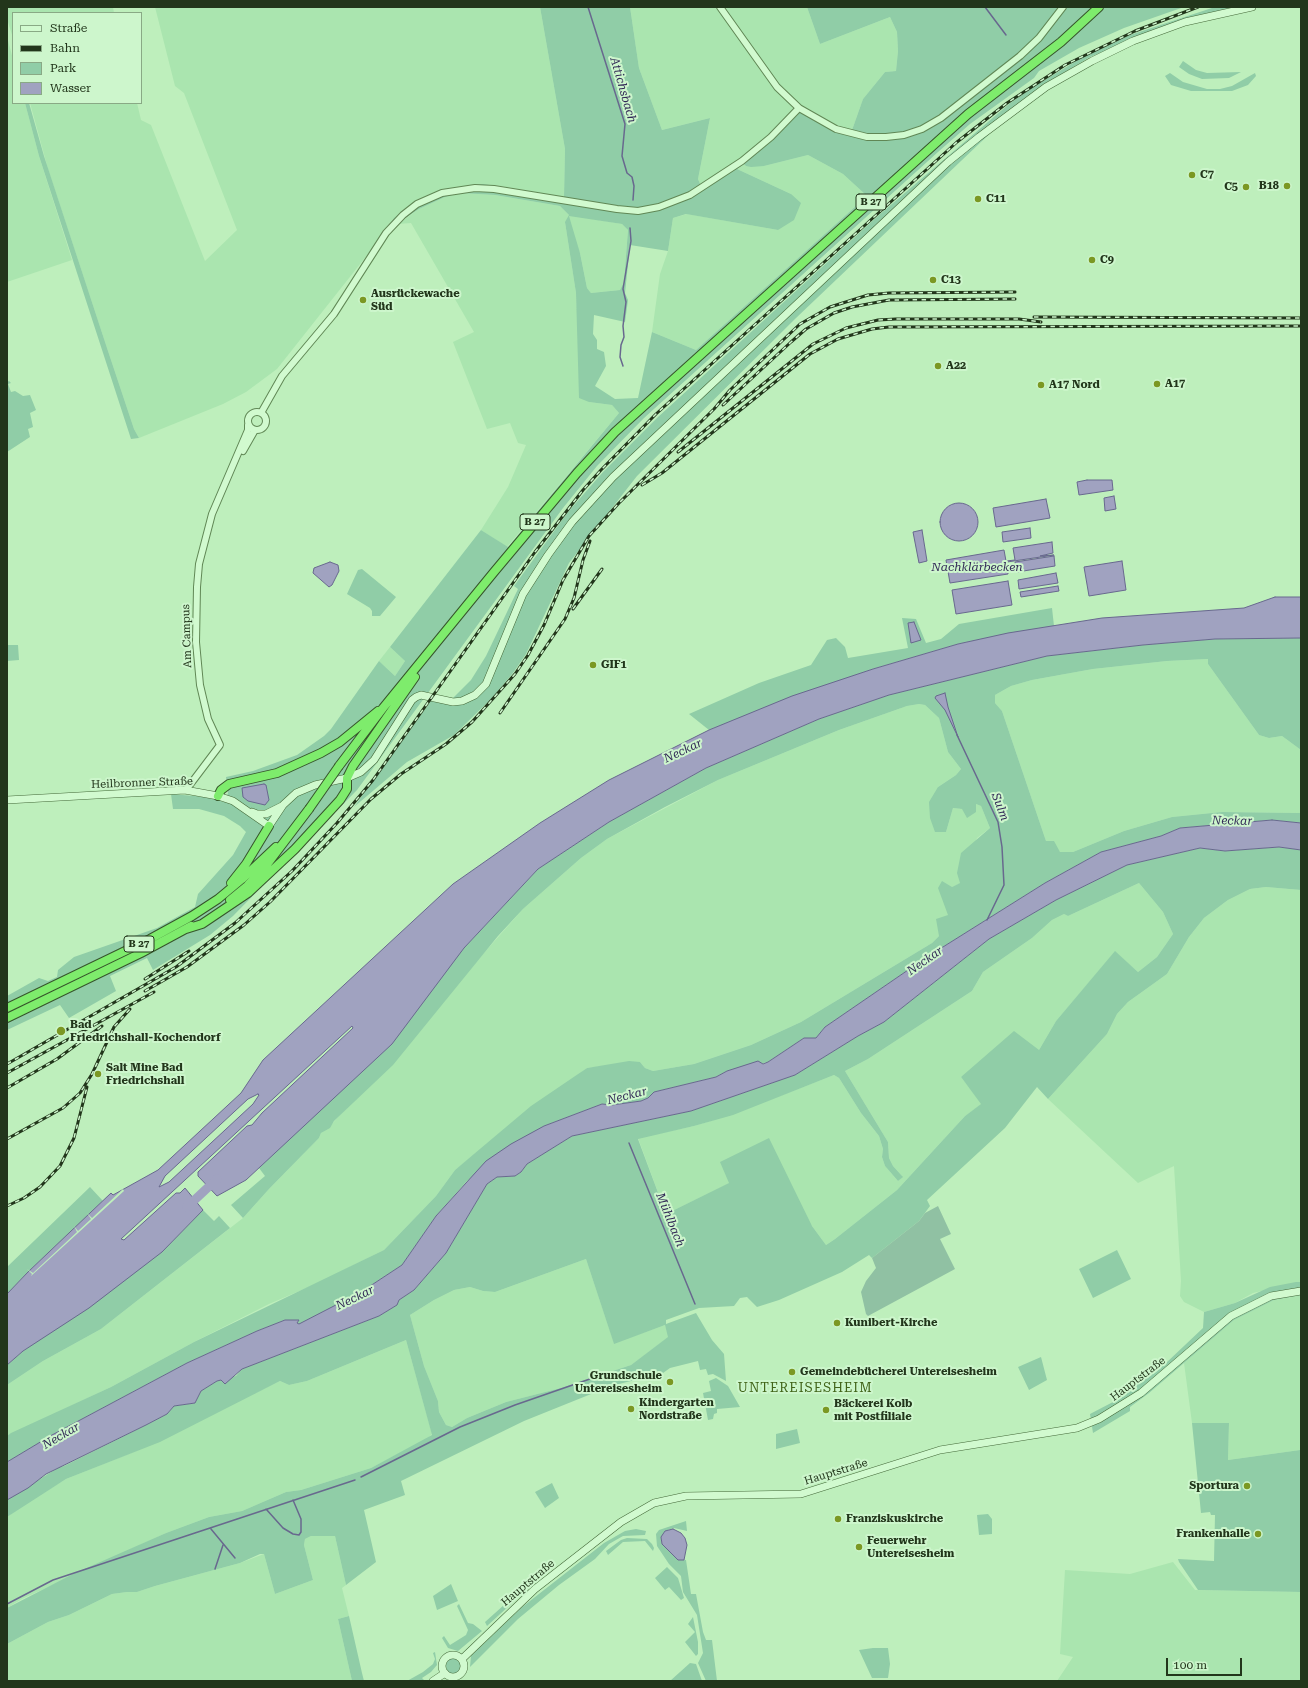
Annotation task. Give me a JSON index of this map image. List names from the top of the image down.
{
  "streets": {
    "highway": ["B 27"],
    "main road": ["Heilbronner Straße", "Hauptstraße"],
    "street": ["Am Campus"]
  },
  "crossings": [
    ["Am Campus", "Heilbronner Straße"]
  ],
  "districts": ["UNTEREISESHEIM"],
  "water": [
    "Attichsbach",
    "Nachklärbecken",
    "Neckar",
    "Sulm",
    "Mühlbach"
  ],
  "places": [
    "C7",
    "B18",
    "C5",
    "C11",
    "C9",
    "C13",
    "Ausrückewache Süd",
    "A22",
    "A17",
    "A17 Nord",
    "GIF1",
    "Bad Friedrichshall-Kochendorf",
    "Salt Mine Bad Friedrichshall",
    "Kunibert-Kirche",
    "Gemeindebücherei Untereisesheim",
    "Grundschule Untereisesheim",
    "Kindergarten Nordstraße",
    "Bäckerei Kolb mit Postfiliale",
    "Sportura",
    "Franziskuskirche",
    "Frankenhalle",
    "Feuerwehr Untereisesheim"
  ],
  "legend": [
    "Straße",
    "Bahn",
    "Park",
    "Wasser"
  ],
  "scale_bar": "100 m"
}
